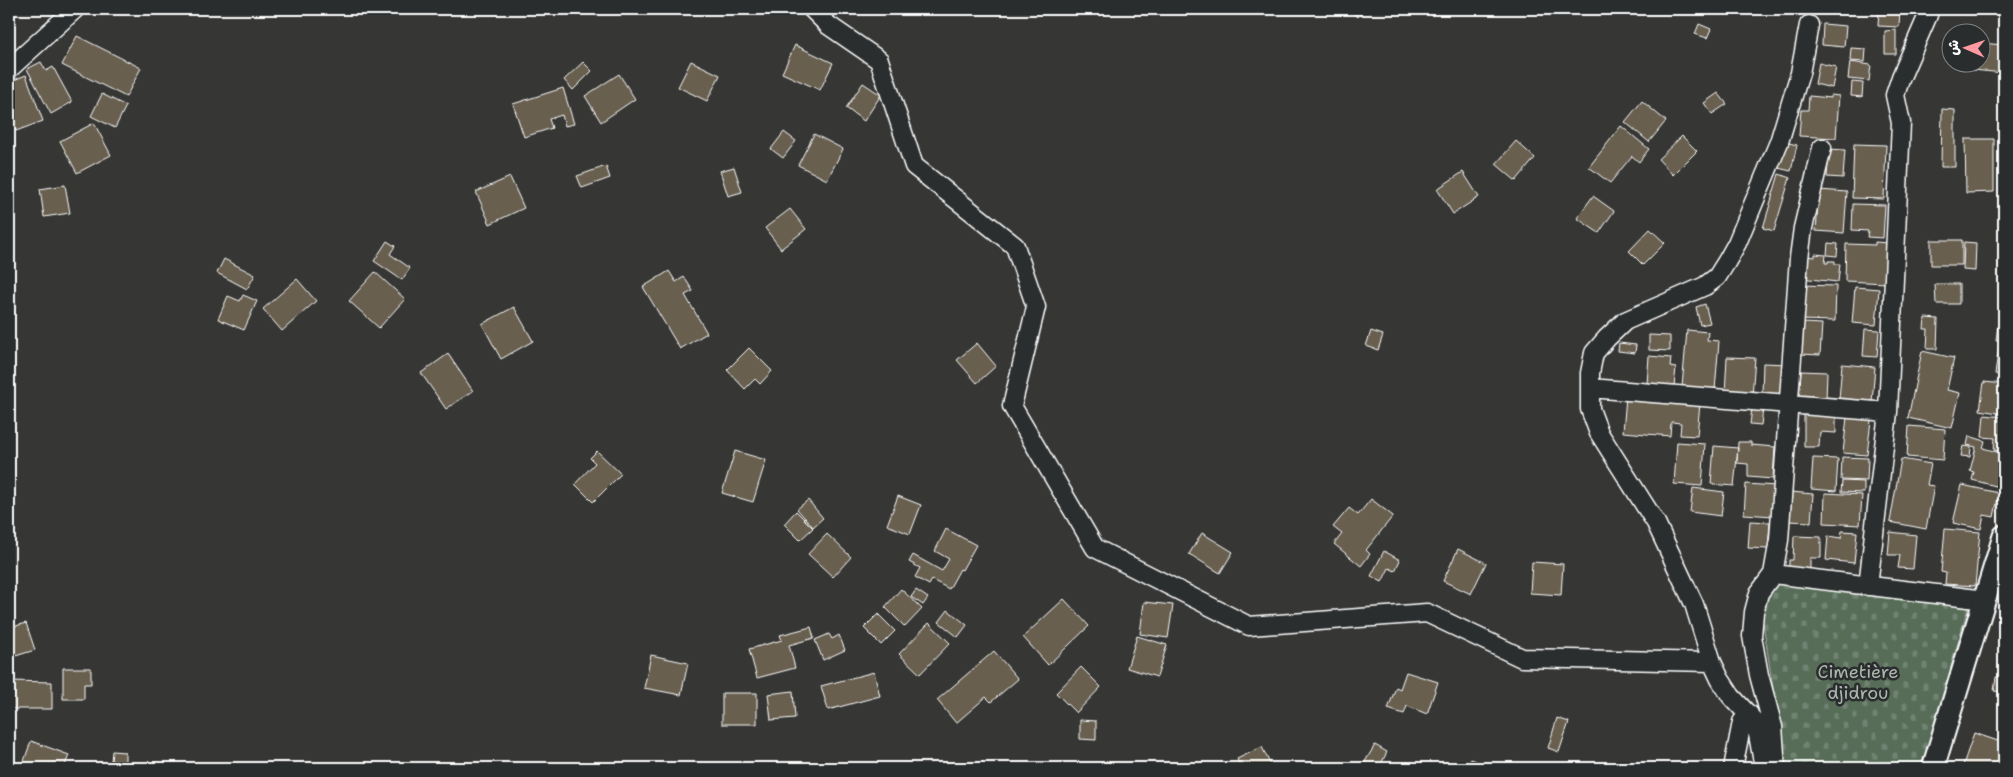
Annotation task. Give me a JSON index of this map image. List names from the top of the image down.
{
  "parks": ["Cimetière djidrou"],
  "north": "left"
}
